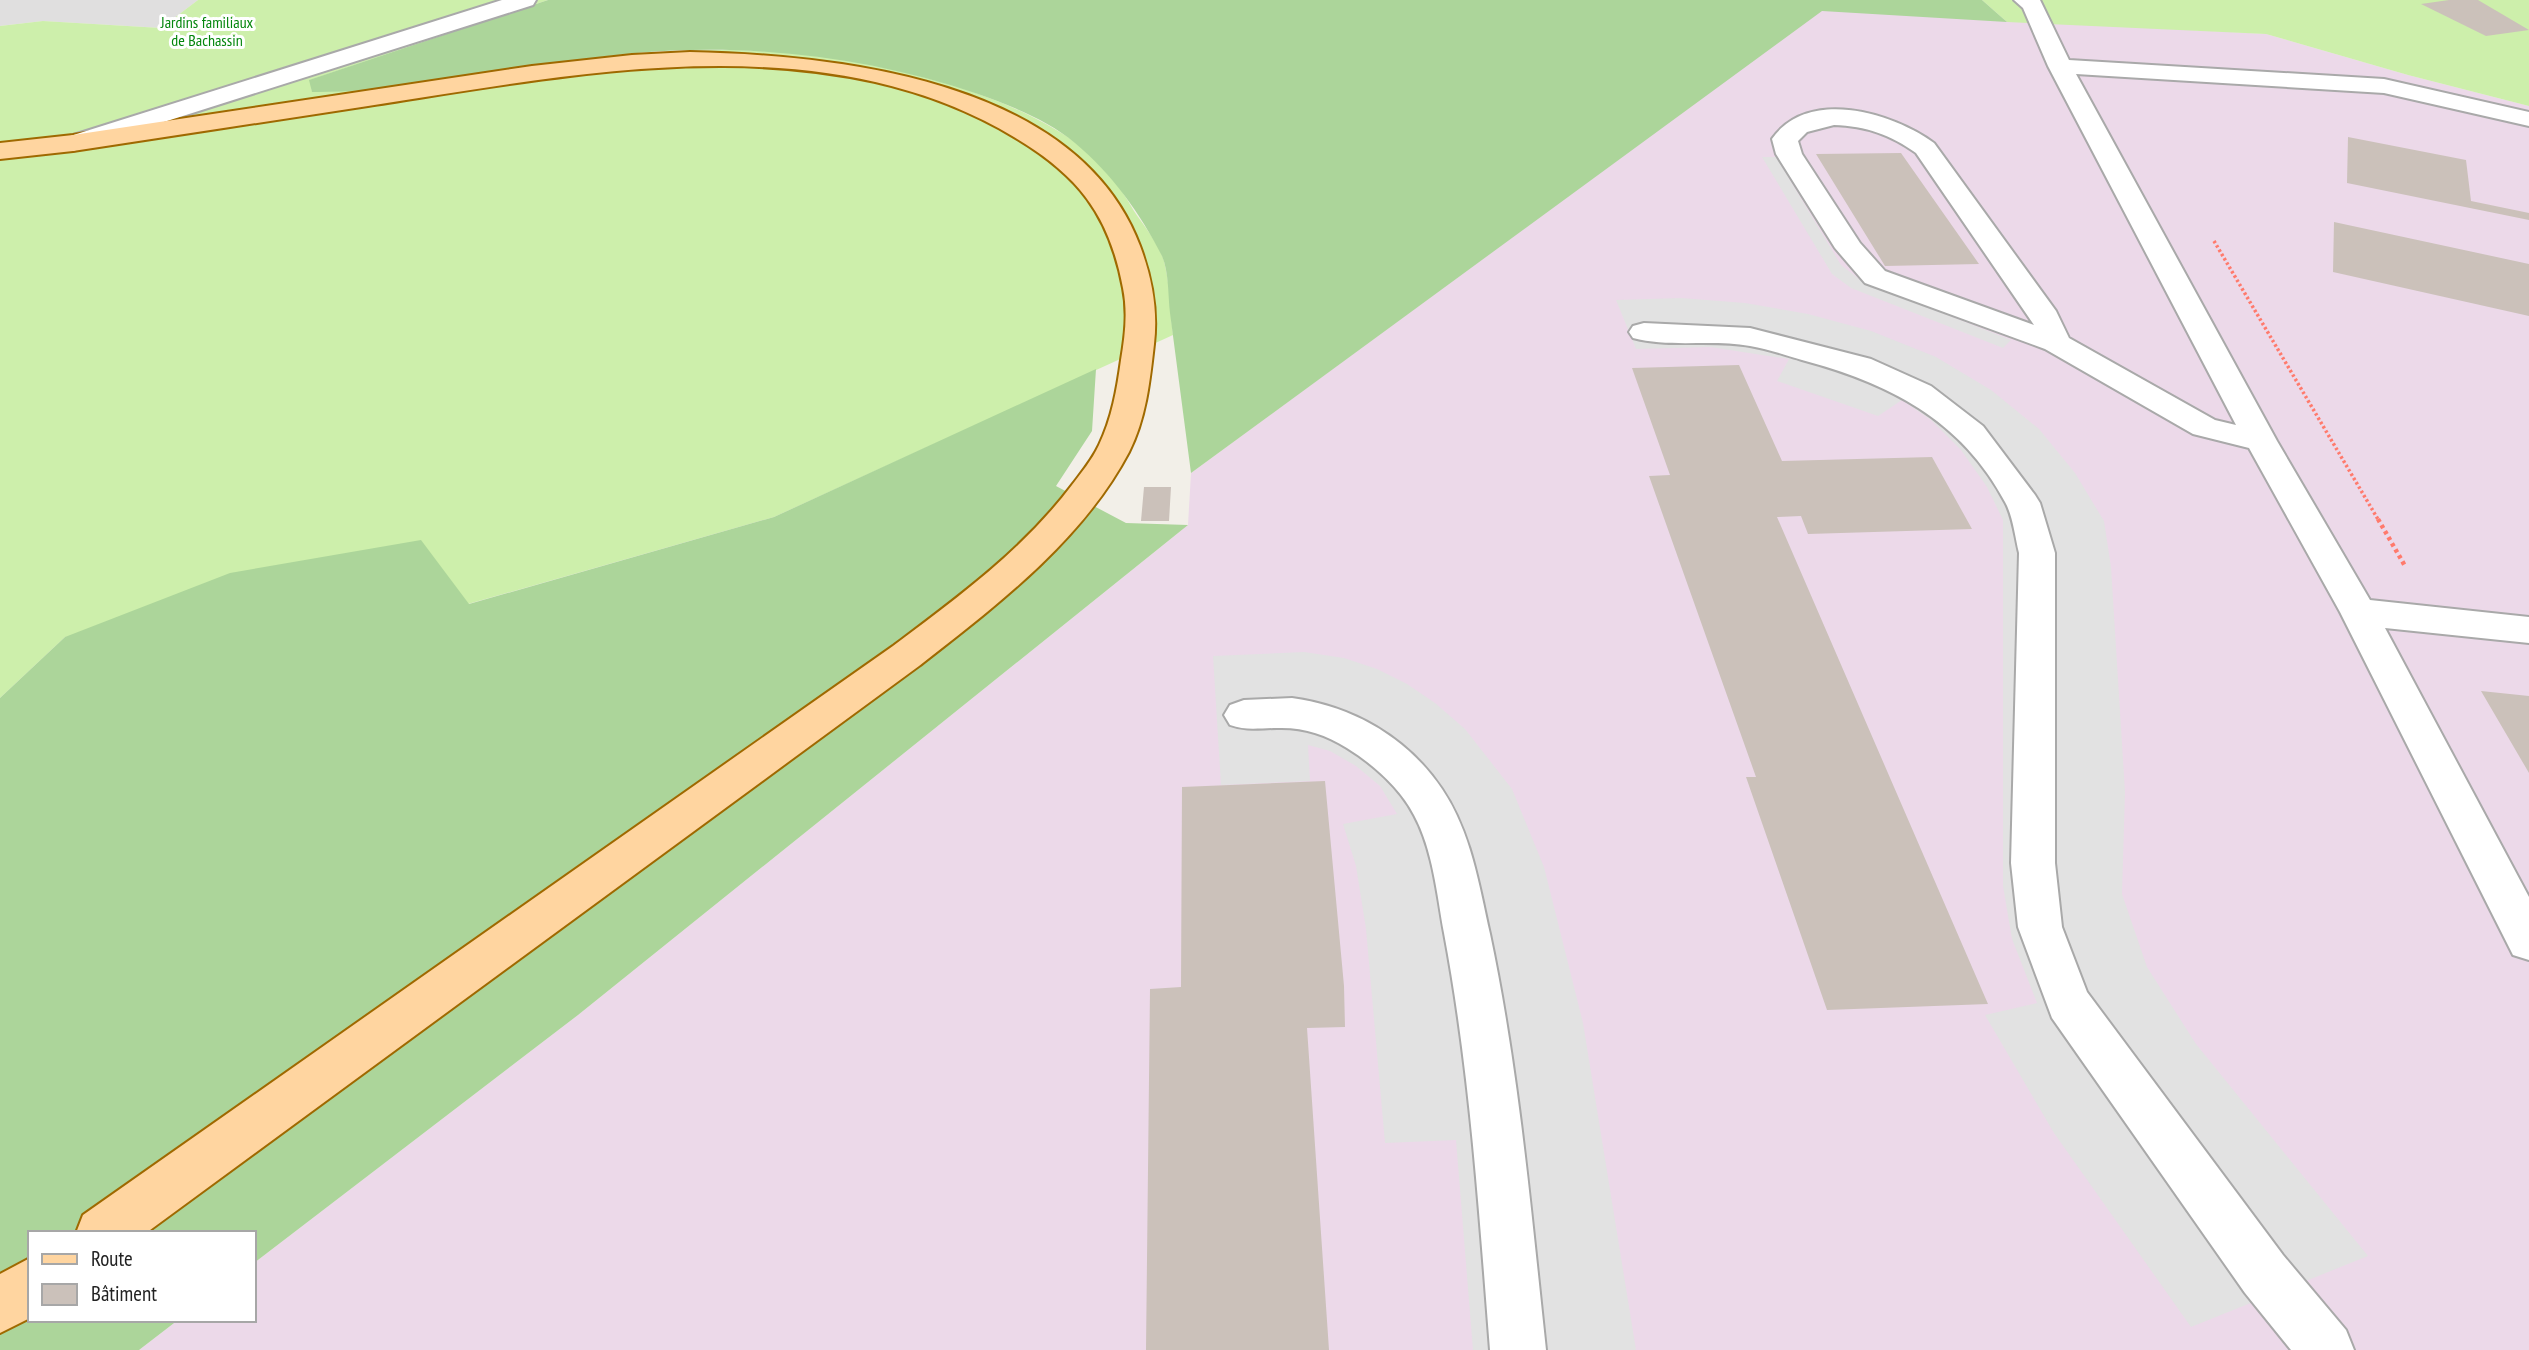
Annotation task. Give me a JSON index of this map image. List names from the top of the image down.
{
  "parks": ["Jardins familiaux de Bachassin"],
  "legend": ["Route", "Bâtiment"]
}
